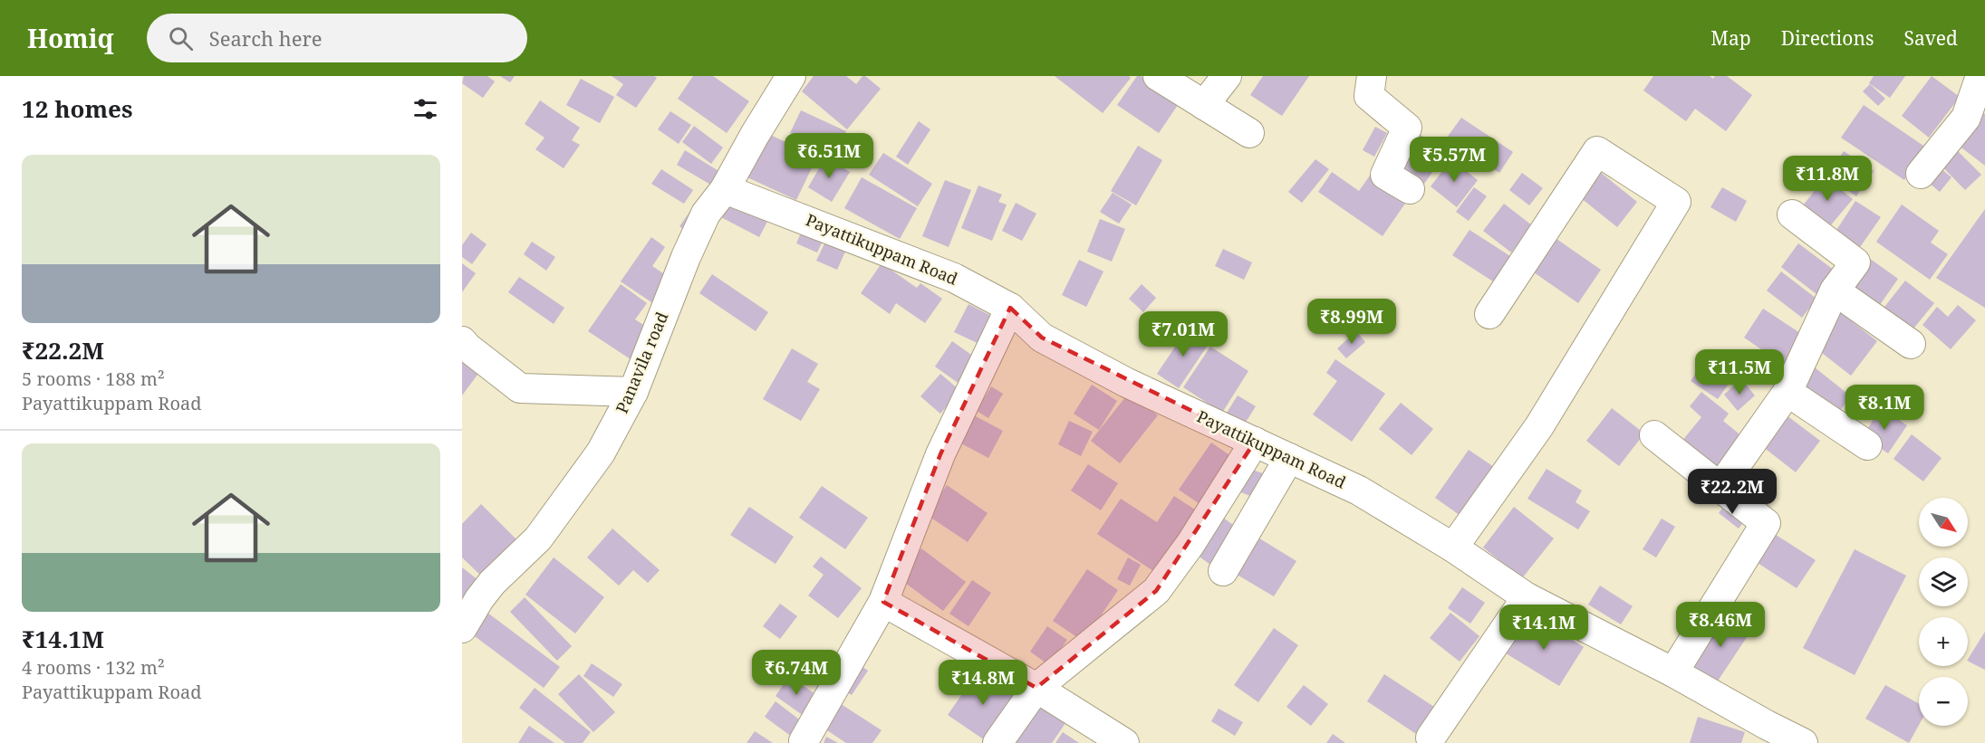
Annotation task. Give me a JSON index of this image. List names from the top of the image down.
{
  "streets": {
    "street": ["Payattikuppam Road", "Panavila road"]
  },
  "crossings": [
    ["Payattikuppam Road", "Panavila road"]
  ],
  "north": "bottom right",
  "page": {
    "header": "Homiq",
    "search": "Search here",
    "nav": ["Map", "Directions", "Saved"],
    "heading": "12 homes",
    "price": [
      "₹6.51M",
      "₹5.57M",
      "₹11.8M",
      "₹8.99M",
      "₹7.01M",
      "₹11.5M",
      "₹8.1M",
      "₹22.2M",
      "₹8.46M",
      "₹14.1M",
      "₹6.74M",
      "₹14.8M"
    ],
    "list": [
      {
        "name": "₹22.2M",
        "note": "5 rooms · 188 m² · Payattikuppam Road"
      },
      {
        "name": "₹14.1M",
        "note": "4 rooms · 132 m² · Payattikuppam Road"
      }
    ],
    "map_buttons": ["+", "−"]
  }
}
